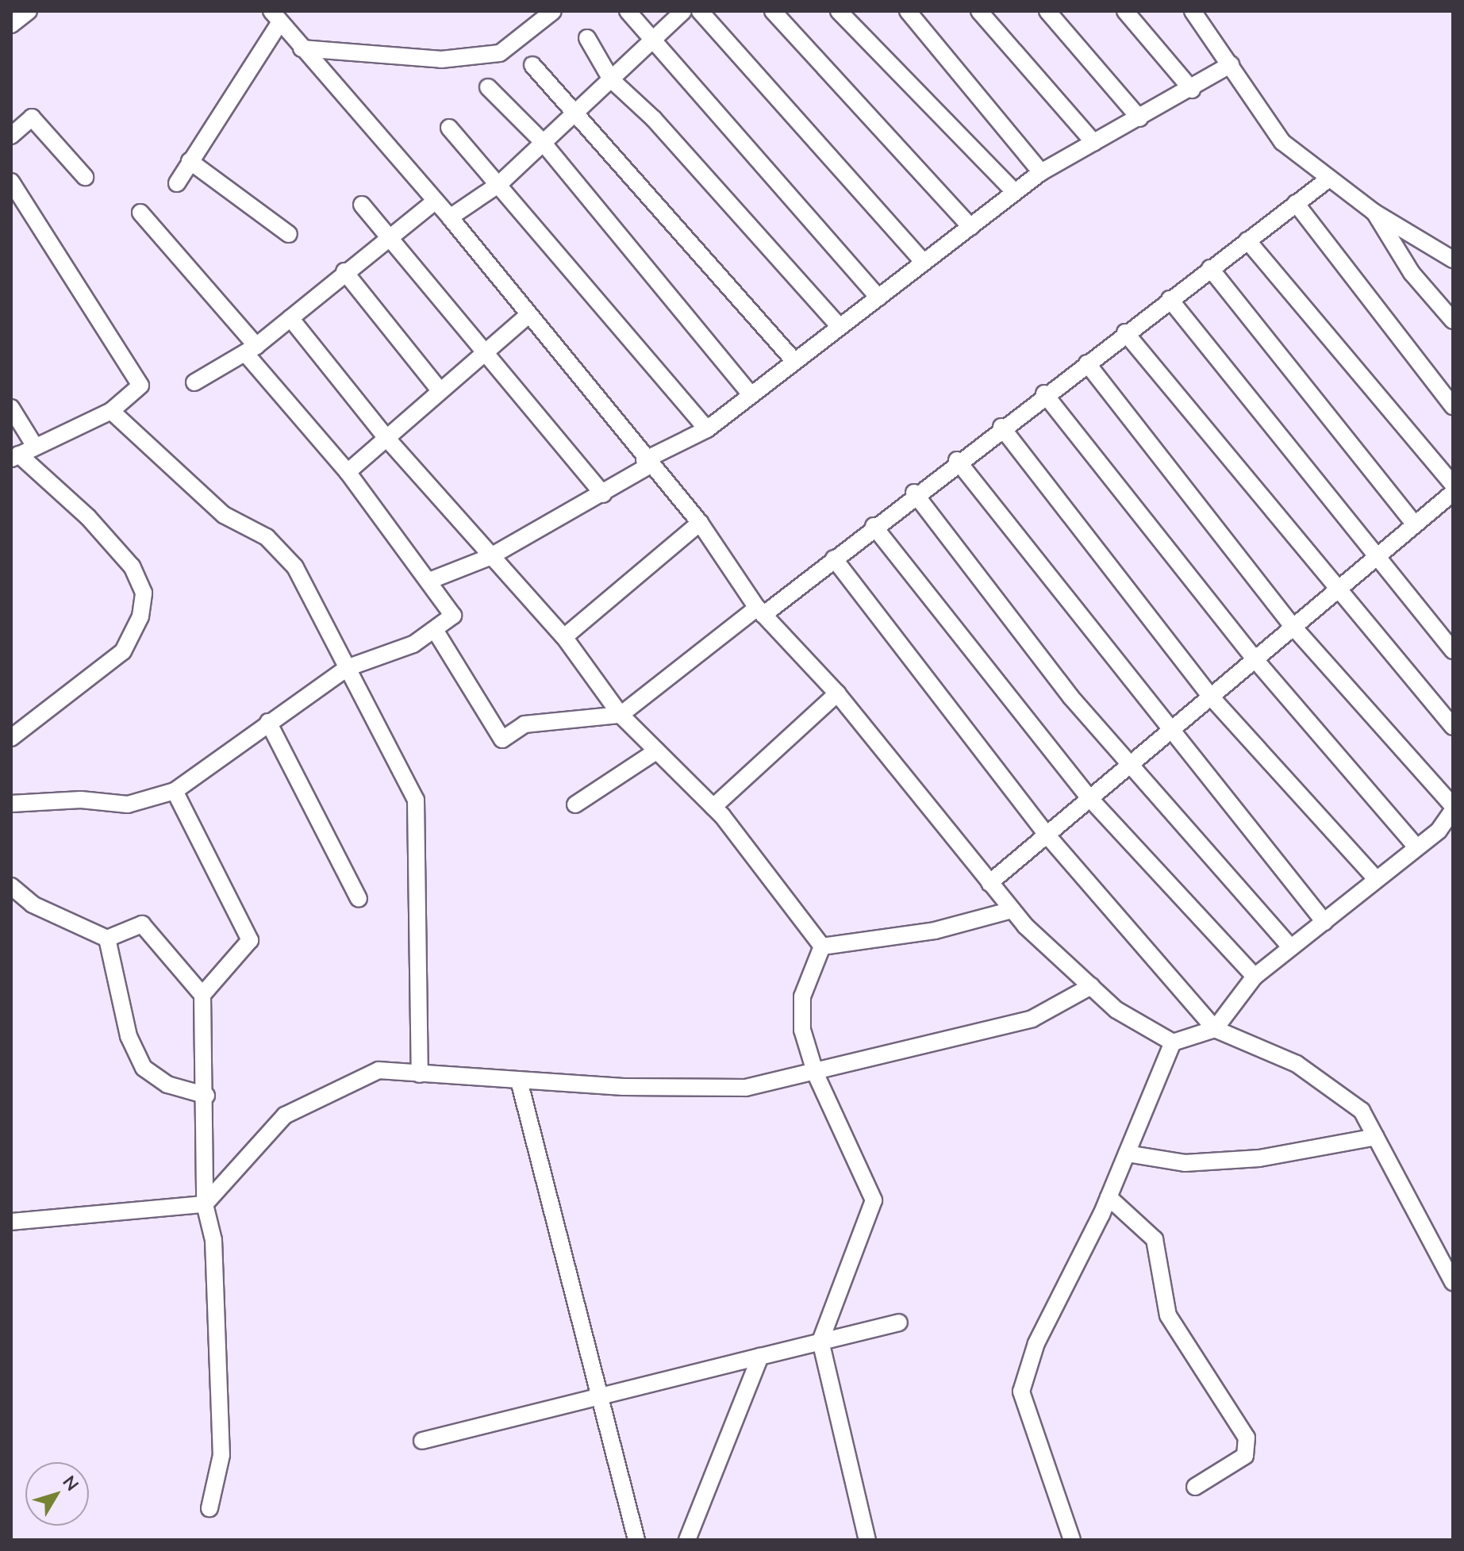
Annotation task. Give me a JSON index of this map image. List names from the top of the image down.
{
  "north": "top right"
}
